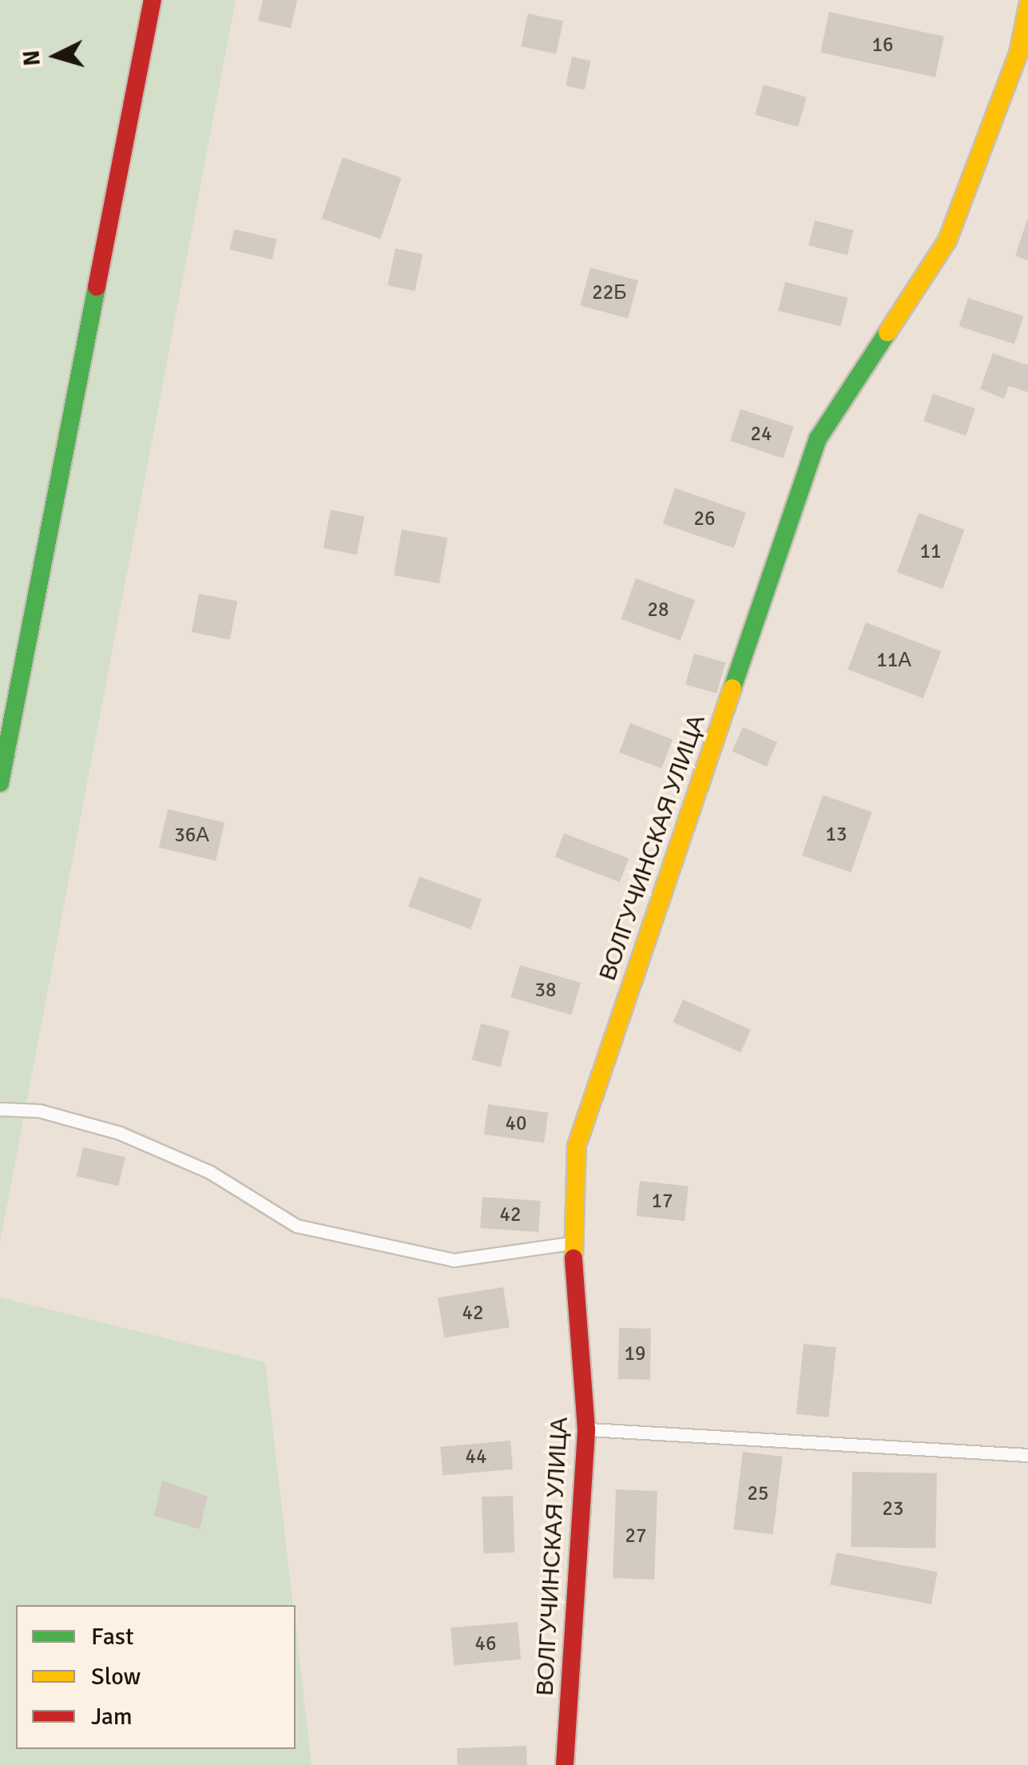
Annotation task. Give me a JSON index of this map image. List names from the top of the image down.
{
  "streets": {
    "street": ["ВОЛГУЧИНСКАЯ УЛИЦА"]
  },
  "house_numbers": [
    "16",
    "22Б",
    "24",
    "26",
    "11",
    "28",
    "11А",
    "13",
    "36А",
    "38",
    "40",
    "17",
    "42",
    "42",
    "19",
    "44",
    "25",
    "23",
    "27",
    "46"
  ],
  "legend": ["Fast", "Slow", "Jam"],
  "north": "left"
}
